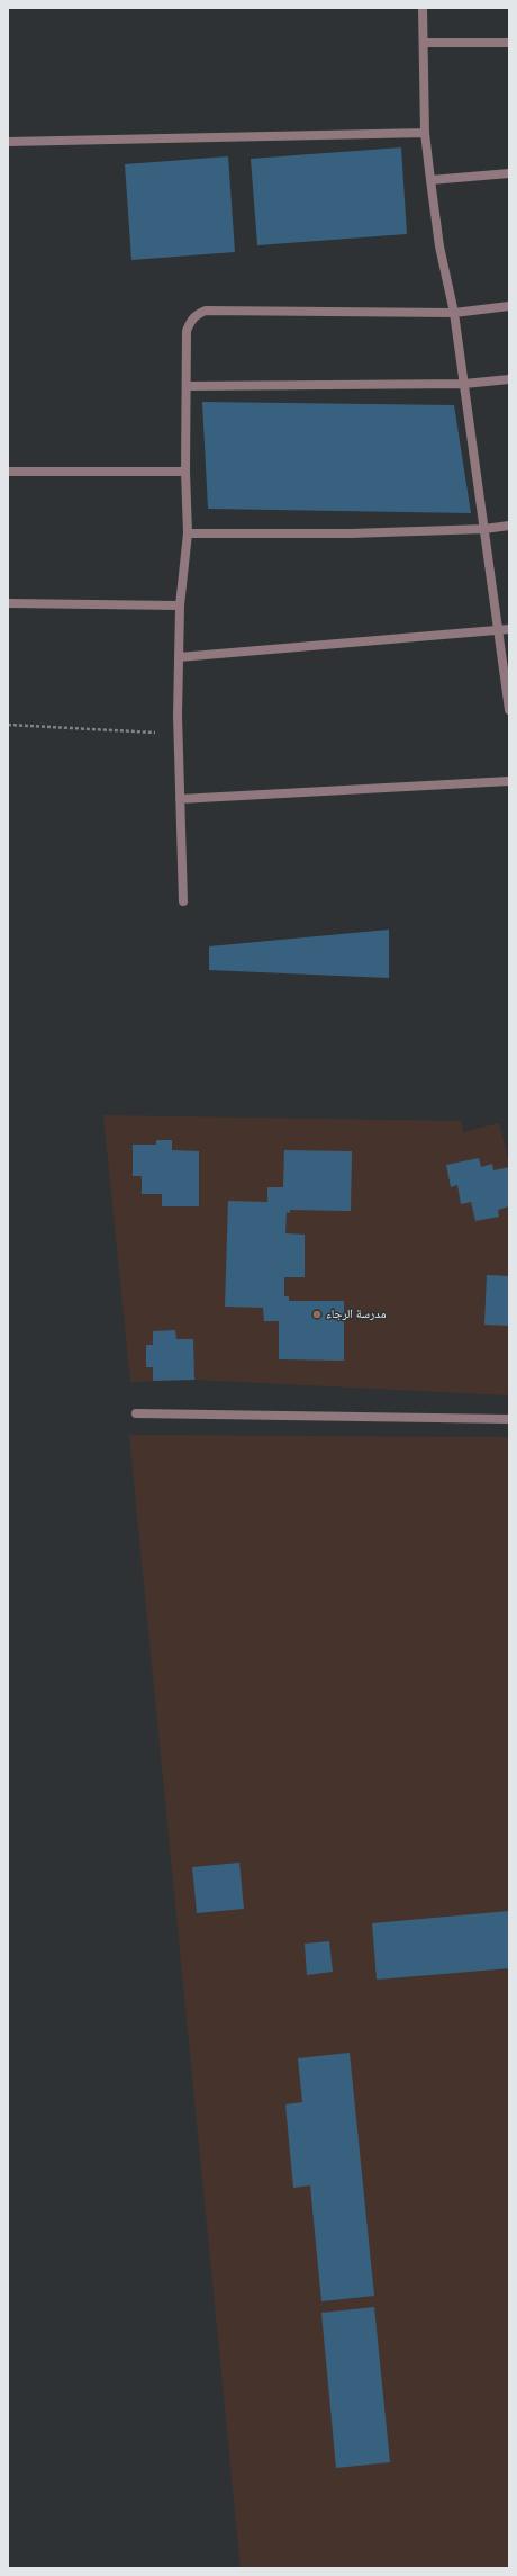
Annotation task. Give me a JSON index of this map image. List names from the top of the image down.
{
  "places": ["مدرسة الرجاء"]
}
